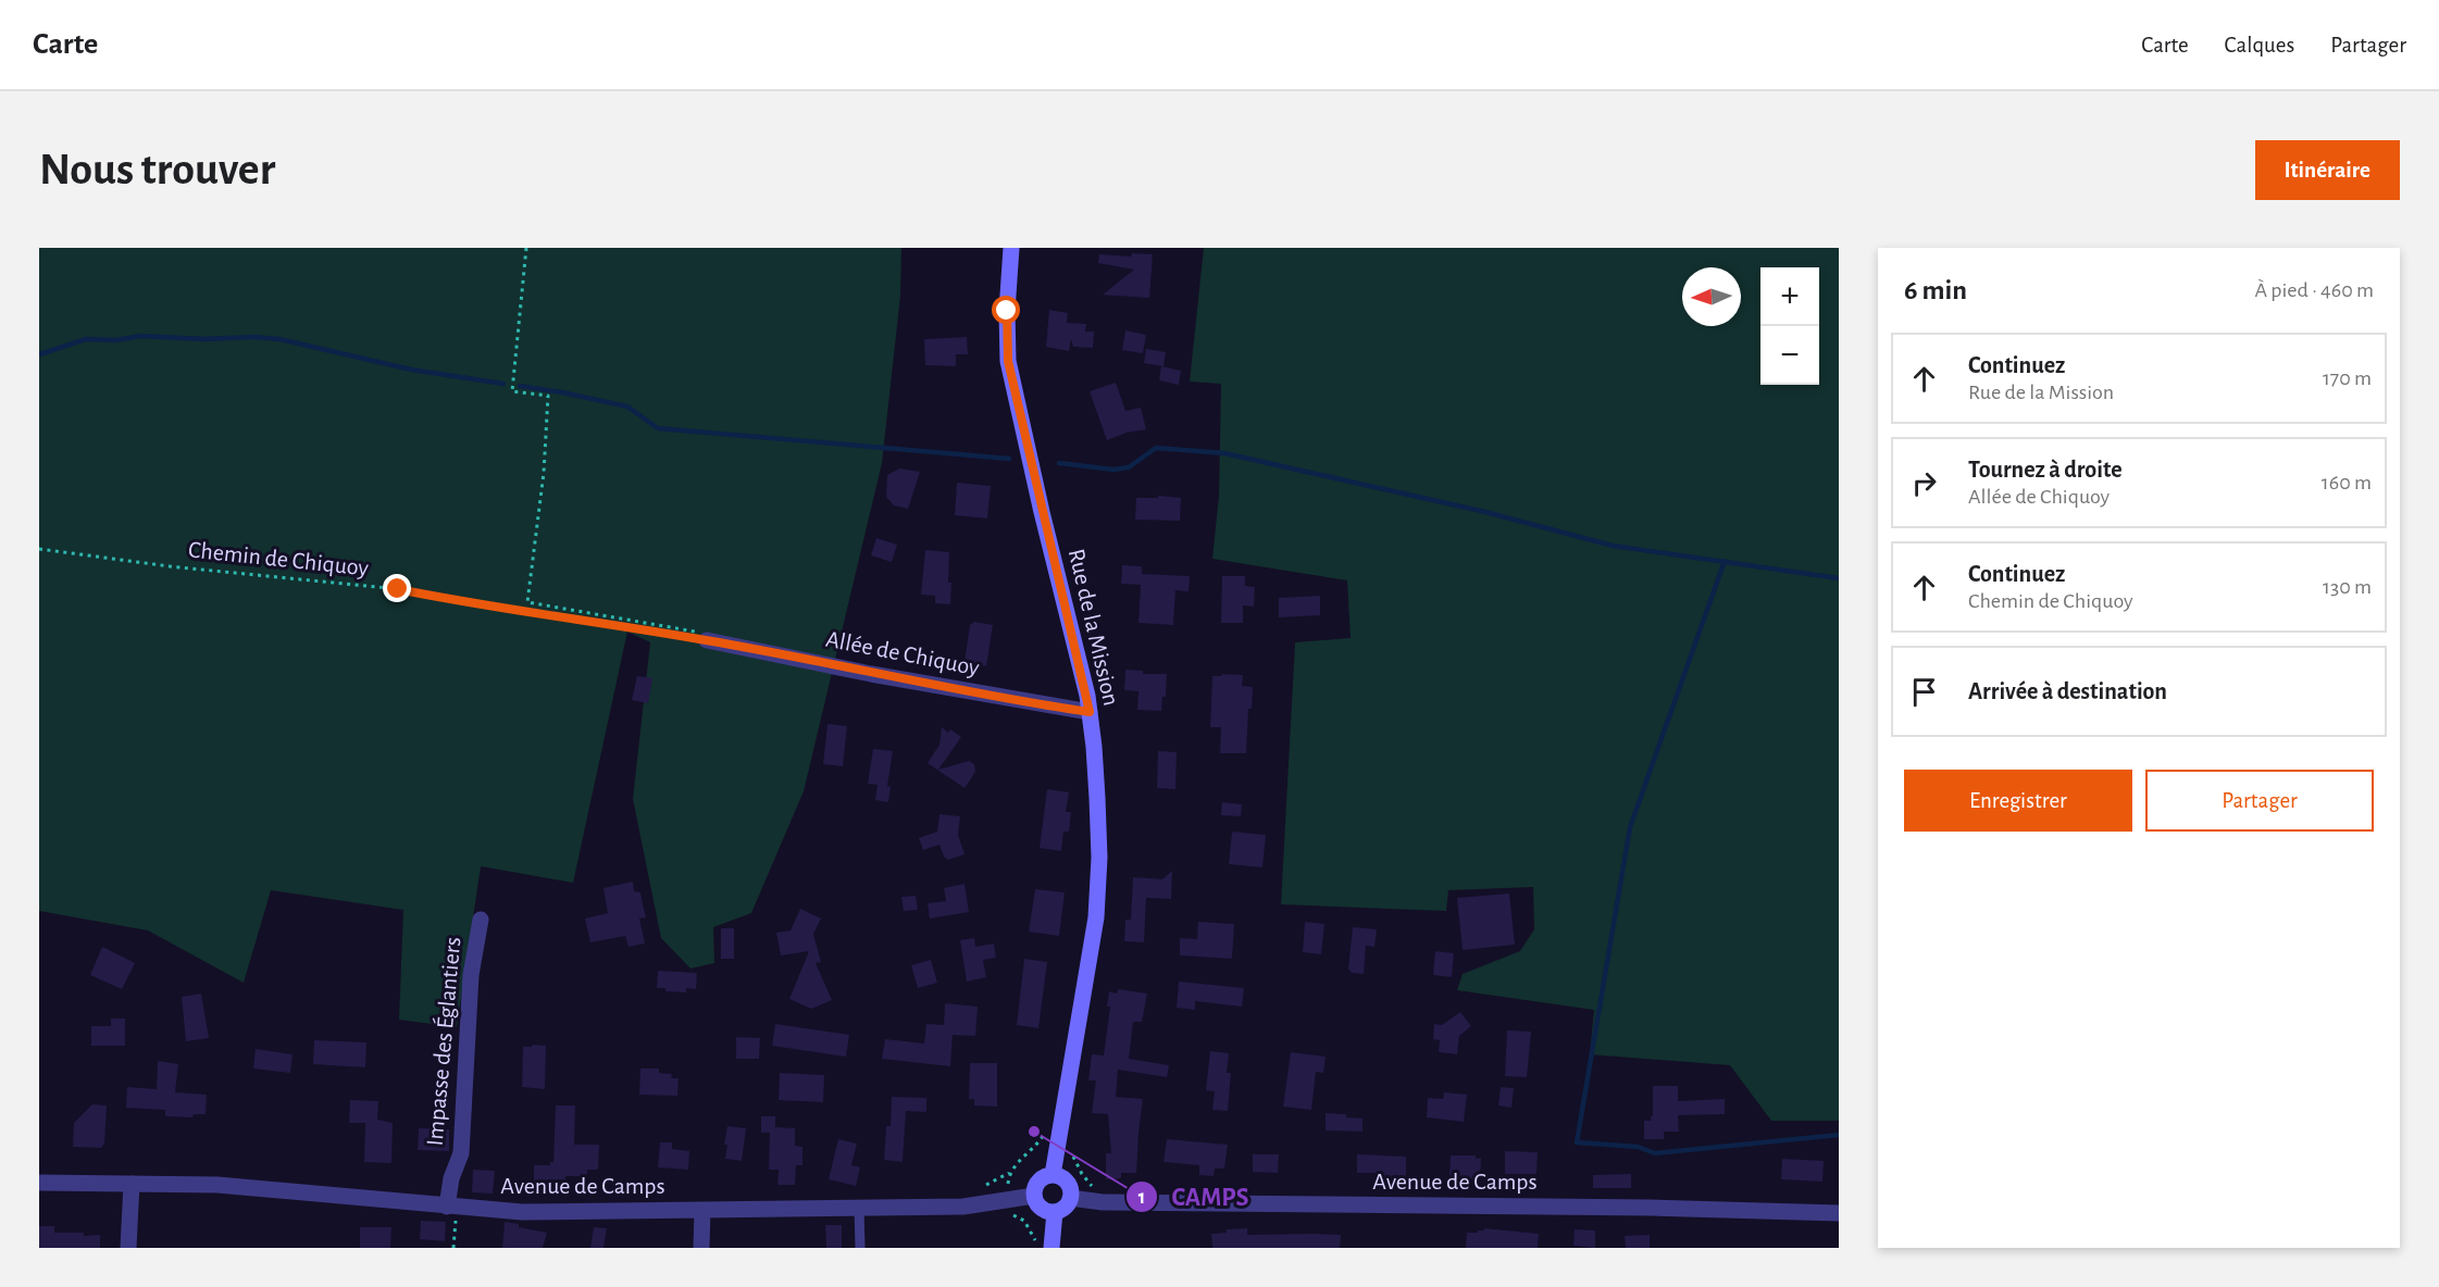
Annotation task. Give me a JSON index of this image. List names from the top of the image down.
{
  "streets": {
    "main road": ["Rue de la Mission"],
    "street": ["Allée de Chiquoy", "Impasse des Églantiers", "Avenue de Camps"],
    "path": ["Chemin de Chiquoy"]
  },
  "crossings": [
    ["Chemin de Chiquoy", "Allée de Chiquoy"],
    ["Rue de la Mission", "Allée de Chiquoy"],
    ["Rue de la Mission", "Avenue de Camps"],
    ["Impasse des Églantiers", "Avenue de Camps"]
  ],
  "places": ["CAMPS"],
  "north": "left",
  "page": {
    "header": "Carte",
    "nav": ["Carte", "Calques", "Partager"],
    "buttons": [
      "Itinéraire",
      ["Enregistrer", "Partager"]
    ],
    "title": "Nous trouver",
    "heading": ["6 min", "À pied · 460 m"],
    "map_buttons": ["+", "−"],
    "list": [
      ["Continuez", "Rue de la Mission", "170 m"],
      ["Tournez à droite", "Allée de Chiquoy", "160 m"],
      ["Continuez", "Chemin de Chiquoy", "130 m"],
      "Arrivée à destination"
    ]
  }
}
